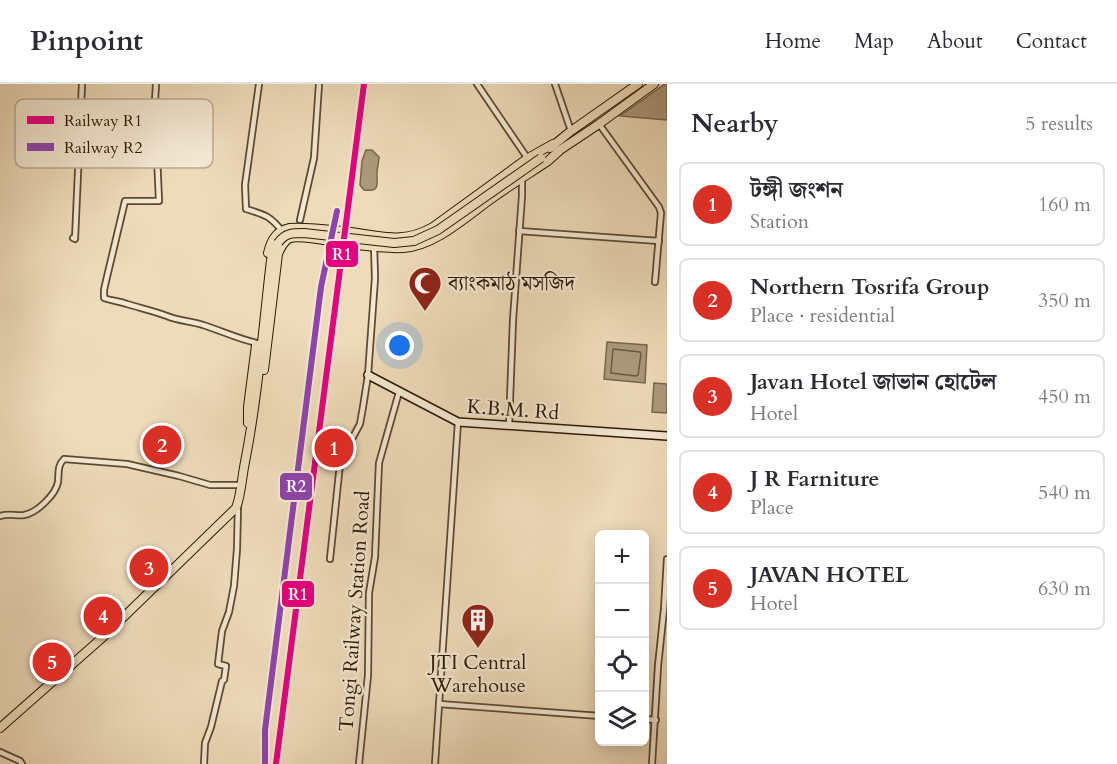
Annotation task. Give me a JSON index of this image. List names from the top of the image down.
{
  "streets": {
    "street": ["K.B.M. Rd", "Tongi Railway Station Road"]
  },
  "crossings": [
    ["K.B.M. Rd", "Tongi Railway Station Road"]
  ],
  "places": {
    "mosque": ["ব্যাংকমাঠ মসজিদ"],
    "building": ["JTI Central Warehouse"]
  },
  "lines": ["rail line R1", "rail line R2"],
  "legend": ["Railway R1", "Railway R2"],
  "page": {
    "header": "Pinpoint",
    "nav": [
      "Home",
      "Map",
      "About",
      "Contact"
    ],
    "heading": ["Nearby", "5 results"],
    "list": [
      {
        "mark": "1",
        "name": "টঙ্গী জংশন",
        "note": "Station",
        "value": "160 m"
      },
      {
        "mark": "2",
        "name": "Northern Tosrifa Group",
        "note": "Place · residential",
        "value": "350 m"
      },
      {
        "mark": "3",
        "name": "Javan Hotel জাভান হোটেল",
        "note": "Hotel",
        "value": "450 m"
      },
      {
        "mark": "4",
        "name": "J R Farniture",
        "note": "Place",
        "value": "540 m"
      },
      {
        "mark": "5",
        "name": "JAVAN HOTEL",
        "note": "Hotel",
        "value": "630 m"
      }
    ],
    "pins": [
      "2",
      "1",
      "3",
      "4",
      "5"
    ],
    "map_buttons": ["+", "−"]
  }
}
